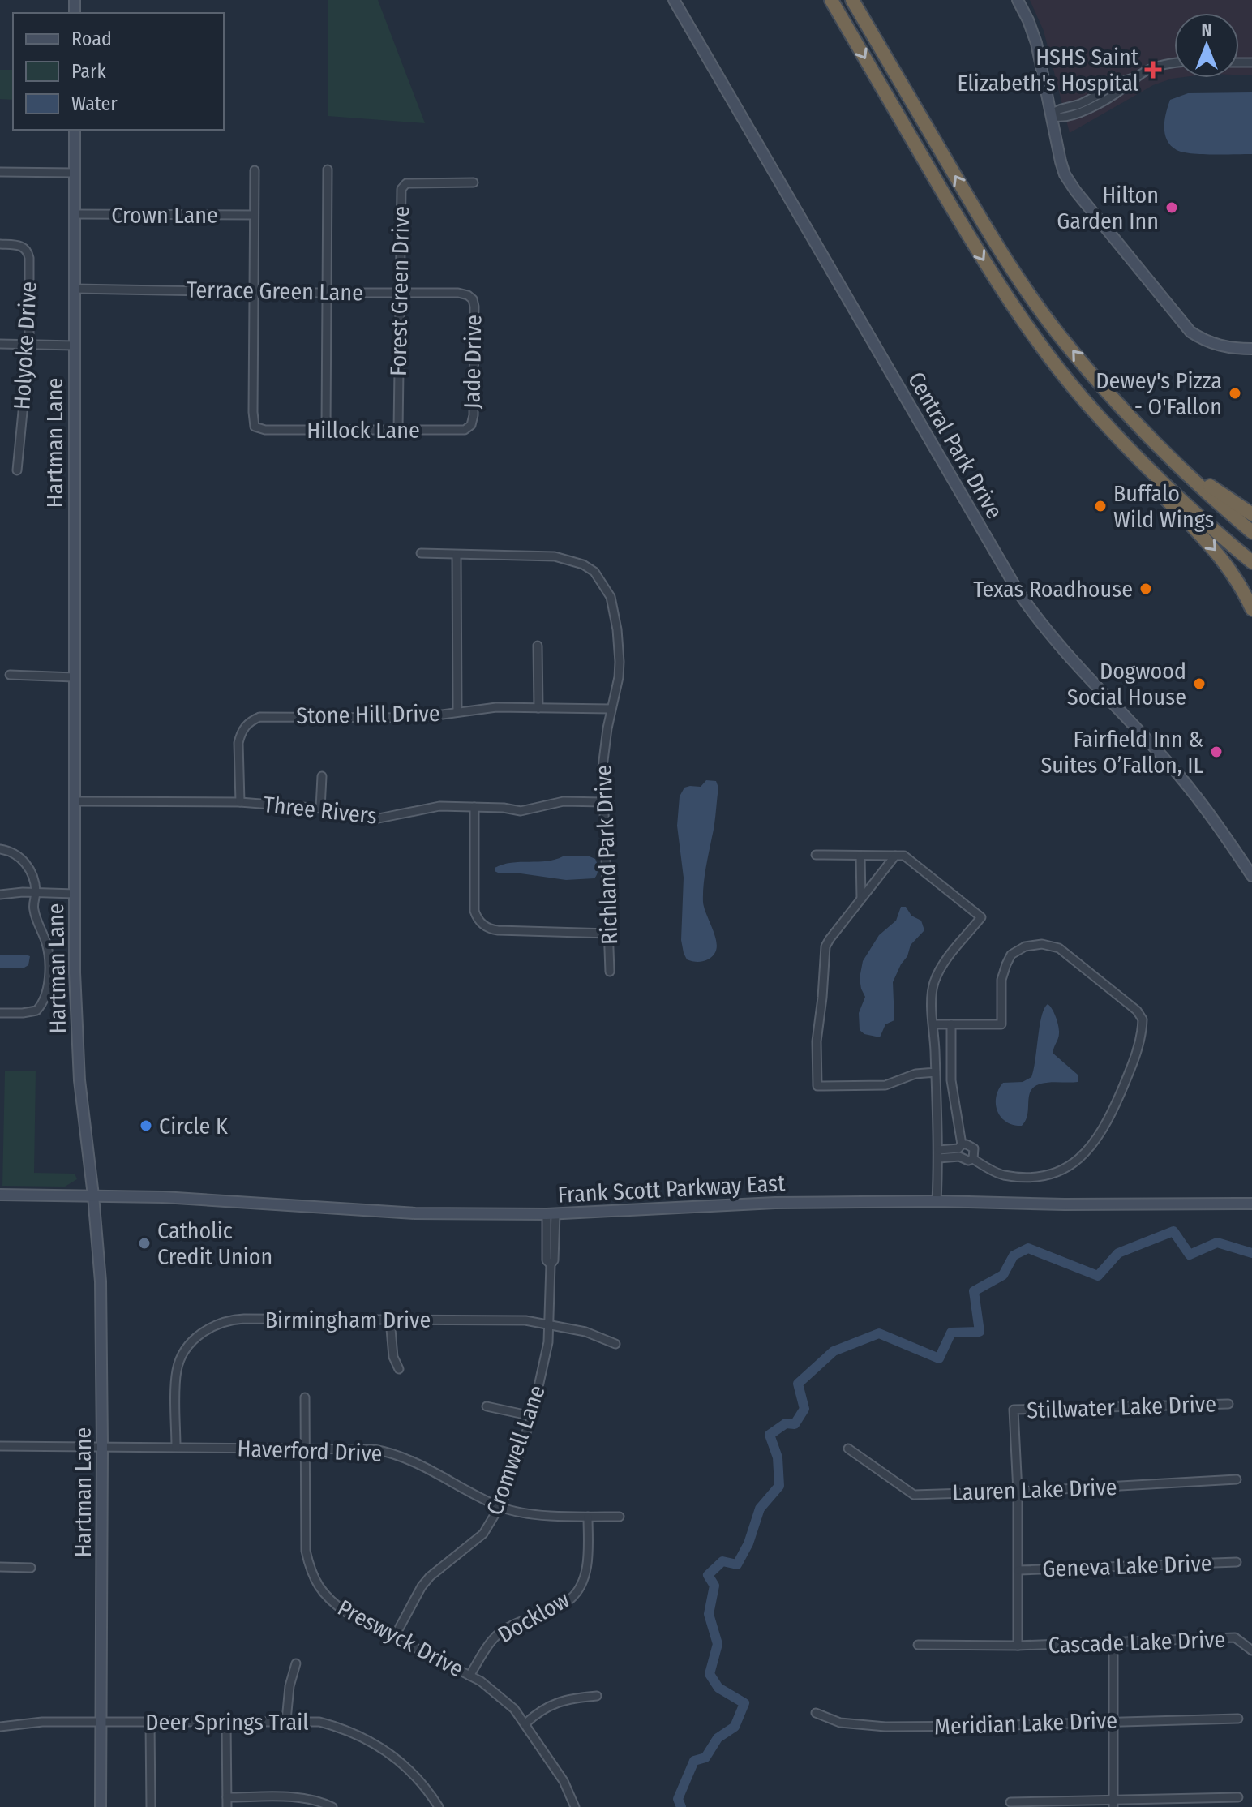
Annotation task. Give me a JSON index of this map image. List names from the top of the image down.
{
  "streets": {
    "street": [
      "Crown Lane",
      "Terrace Green Lane",
      "Forest Green Drive",
      "Holyoke Drive",
      "Jade Drive",
      "Hillock Lane",
      "Hartman Lane",
      "Central Park Drive",
      "Stone Hill Drive",
      "Three Rivers",
      "Richland Park Drive",
      "Frank Scott Parkway East",
      "Birmingham Drive",
      "Stillwater Lake Drive",
      "Cromwell Lane",
      "Haverford Drive",
      "Lauren Lake Drive",
      "Geneva Lake Drive",
      "Docklow",
      "Preswyck Drive",
      "Cascade Lake Drive",
      "Deer Springs Trail",
      "Meridian Lake Drive"
    ]
  },
  "crossings": [
    ["Crown Lane", "Hartman Lane"],
    ["Terrace Green Lane", "Forest Green Drive"],
    ["Terrace Green Lane", "Jade Drive"],
    ["Terrace Green Lane", "Hillock Lane"],
    ["Terrace Green Lane", "Hartman Lane"],
    ["Forest Green Drive", "Hillock Lane"],
    ["Jade Drive", "Hillock Lane"],
    ["Hartman Lane", "Three Rivers"],
    ["Hartman Lane", "Frank Scott Parkway East"],
    ["Hartman Lane", "Haverford Drive"],
    ["Hartman Lane", "Deer Springs Trail"],
    ["Stone Hill Drive", "Three Rivers"],
    ["Stone Hill Drive", "Richland Park Drive"],
    ["Three Rivers", "Richland Park Drive"],
    ["Frank Scott Parkway East", "Cromwell Lane"],
    ["Birmingham Drive", "Cromwell Lane"],
    ["Birmingham Drive", "Haverford Drive"],
    ["Stillwater Lake Drive", "Cascade Lake Drive"],
    ["Cromwell Lane", "Haverford Drive"],
    ["Cromwell Lane", "Preswyck Drive"],
    ["Haverford Drive", "Docklow"],
    ["Haverford Drive", "Preswyck Drive"],
    ["Lauren Lake Drive", "Cascade Lake Drive"],
    ["Geneva Lake Drive", "Cascade Lake Drive"],
    ["Docklow", "Preswyck Drive"]
  ],
  "places": {
    "health": ["HSHS Saint Elizabeth's Hospital"],
    "other": [
      "Hilton Garden Inn",
      "Dewey's Pizza - O'Fallon",
      "Buffalo Wild Wings",
      "Texas Roadhouse",
      "Dogwood Social House",
      "Fairfield Inn & Suites O’Fallon, IL",
      "Circle K",
      "Catholic Credit Union"
    ]
  },
  "legend": ["Road", "Park", "Water"],
  "north": "top"
}
